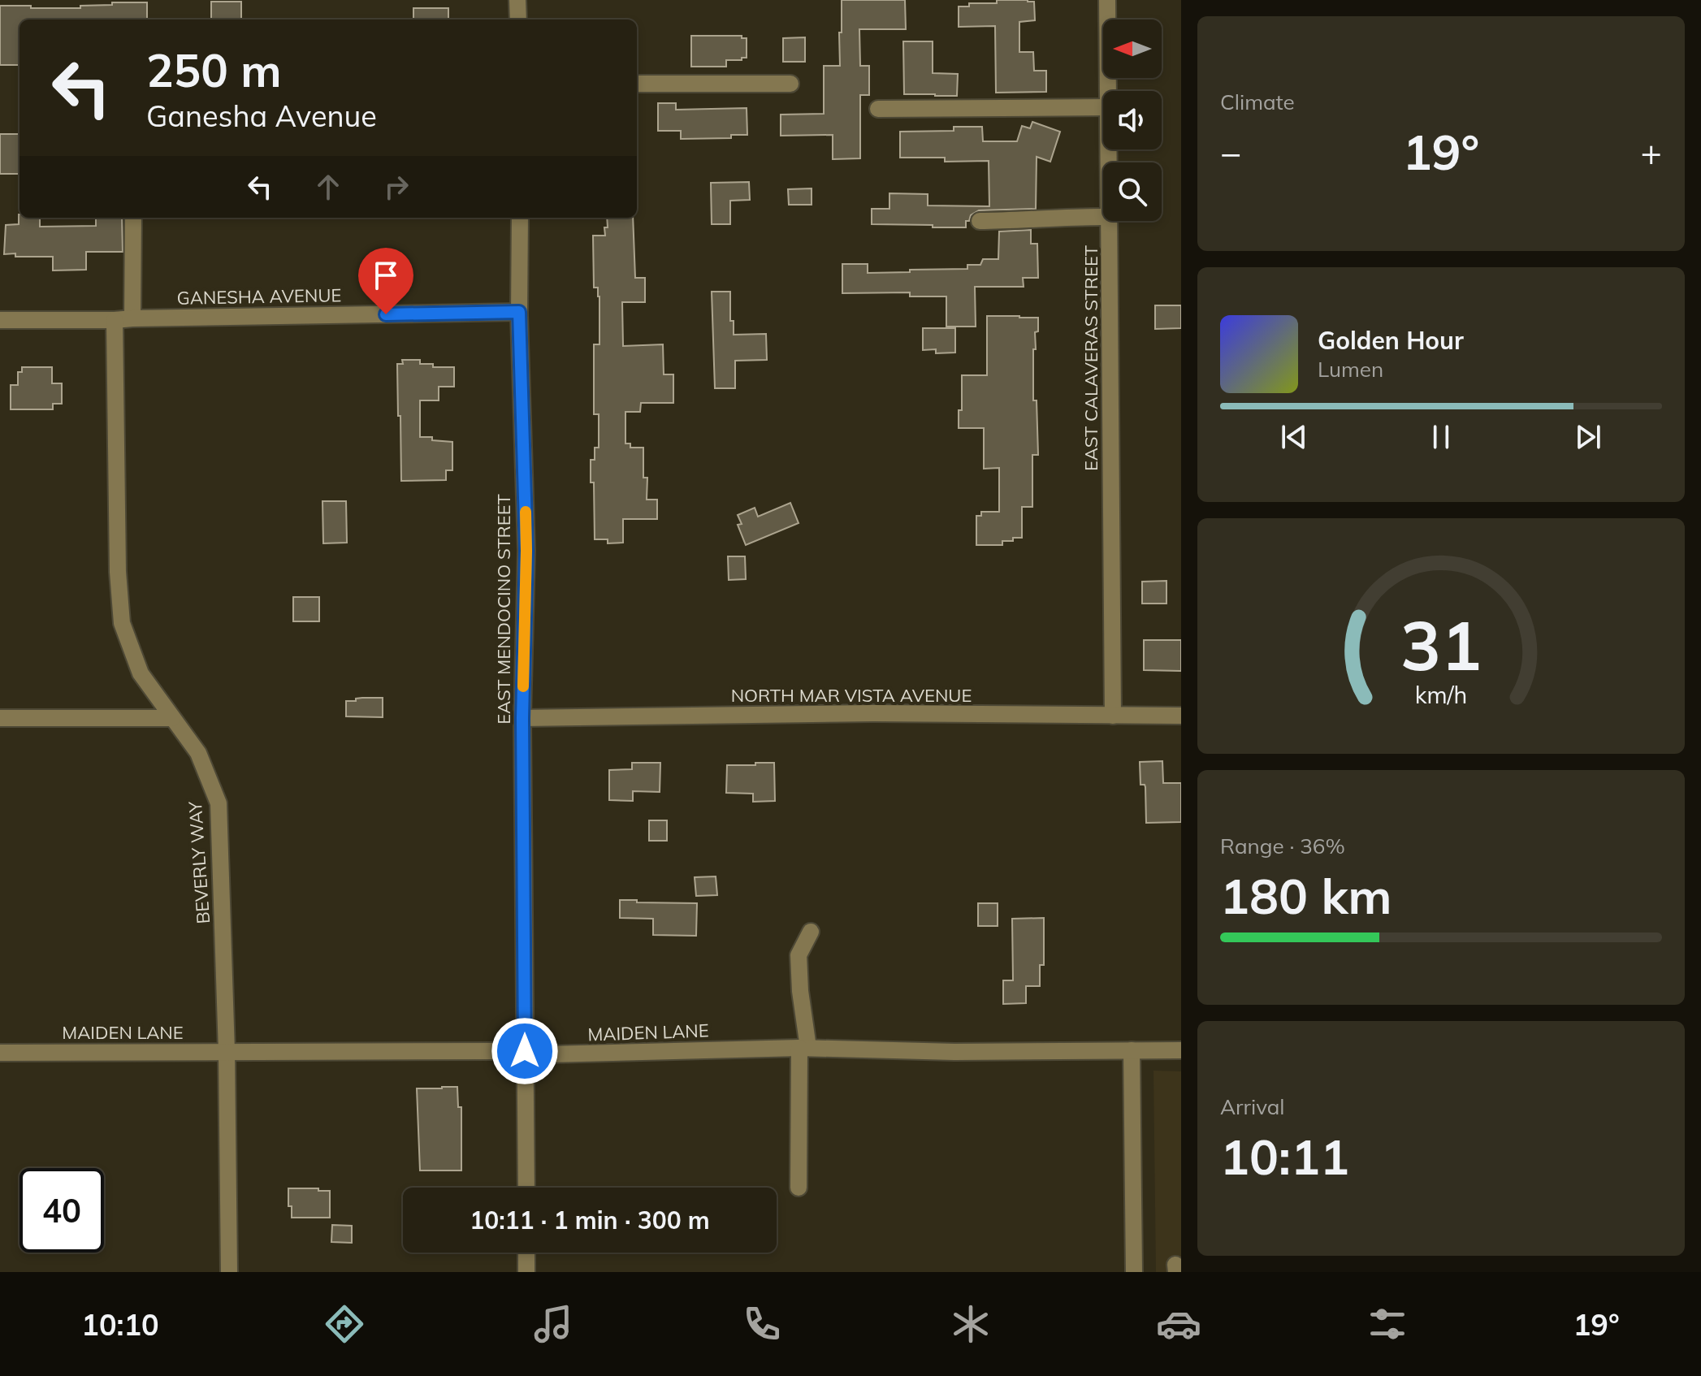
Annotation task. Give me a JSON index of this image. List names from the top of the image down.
{
  "streets": {
    "street": [
      "GANESHA AVENUE",
      "EAST CALAVERAS STREET",
      "EAST MENDOCINO STREET",
      "NORTH MAR VISTA AVENUE",
      "BEVERLY WAY",
      "MAIDEN LANE"
    ]
  },
  "crossings": [
    ["GANESHA AVENUE", "EAST MENDOCINO STREET"],
    ["GANESHA AVENUE", "BEVERLY WAY"],
    ["EAST CALAVERAS STREET", "NORTH MAR VISTA AVENUE"],
    ["EAST MENDOCINO STREET", "NORTH MAR VISTA AVENUE"],
    ["EAST MENDOCINO STREET", "MAIDEN LANE"],
    ["BEVERLY WAY", "MAIDEN LANE"]
  ],
  "north": "left",
  "page": {
    "tile": [
      "Climate",
      ["Range · 36%", "180 km"],
      ["Arrival", "10:11"]
    ],
    "turn": ["250 m", "Ganesha Avenue"],
    "heat": ["−", "19°", "+"],
    "song": ["Golden Hour", "Lumen"],
    "limit": "40",
    "trip": "10:11 · 1 min · 300 m",
    "tabs": ["10:10", "19°"],
    "gauge": ["31", "km/h"]
  }
}
